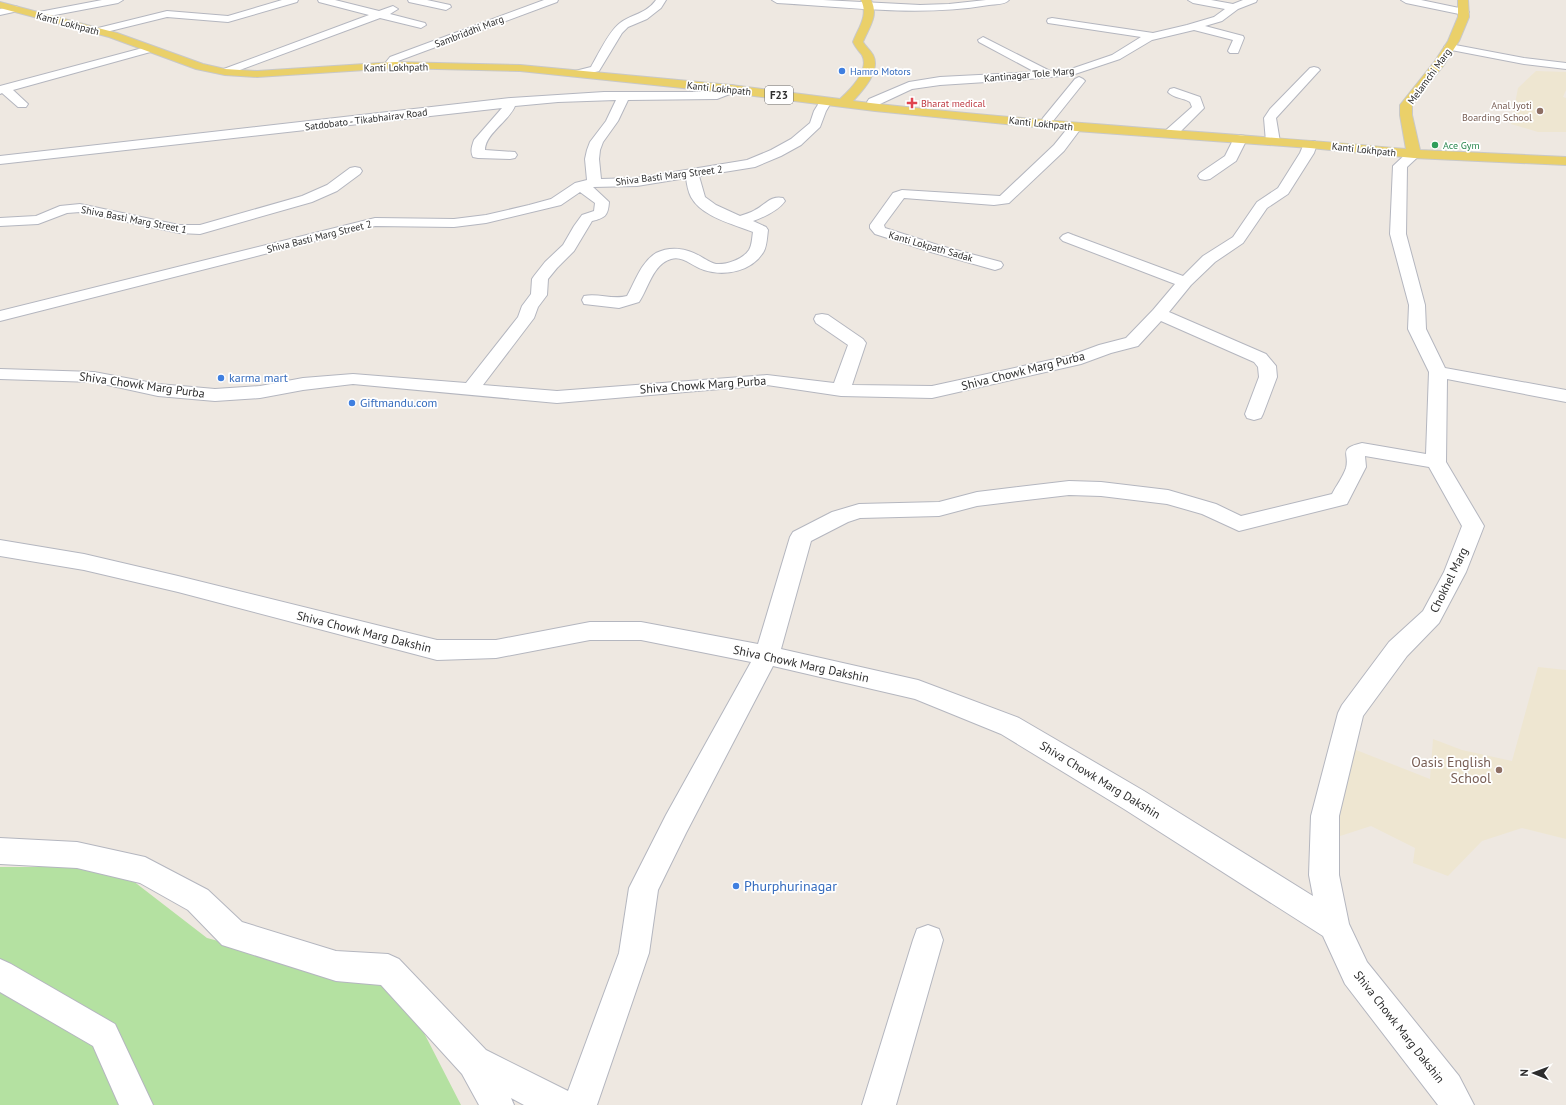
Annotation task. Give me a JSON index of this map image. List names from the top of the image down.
{
  "streets": {
    "main road": ["Kanti Lokhpath", "Melamchi Marg", "F23"],
    "street": [
      "Sambriddhi Marg",
      "Kantinagar Tole Marg",
      "Satdobato - Tikabhairav Road",
      "Shiva Basti Marg Street 2",
      "Shiva Basti Marg Street 1",
      "Kanti Lokpath Sadak",
      "Shiva Chowk Marg Purba",
      "Chokhel Marg",
      "Shiva Chowk Marg Dakshin"
    ]
  },
  "crossings": [
    ["Kanti Lokhpath", "Sambriddhi Marg"],
    ["Kanti Lokhpath", "Kantinagar Tole Marg"],
    ["Kanti Lokhpath", "Melamchi Marg"],
    ["Kanti Lokhpath", "Satdobato - Tikabhairav Road"],
    ["Kanti Lokhpath", "Shiva Basti Marg Street 2"],
    ["Kanti Lokhpath", "Kanti Lokpath Sadak"],
    ["Kanti Lokhpath", "Shiva Chowk Marg Purba"],
    ["Chokhel Marg", "Shiva Chowk Marg Dakshin"]
  ],
  "places": {
    "other": [
      "Hamro Motors",
      "Anal Jyoti Boarding School",
      "Ace Gym",
      "karma mart",
      "Giftmandu.com",
      "Oasis English School",
      "Phurphurinagar"
    ],
    "health": ["Bharat medical"]
  },
  "north": "left"
}
